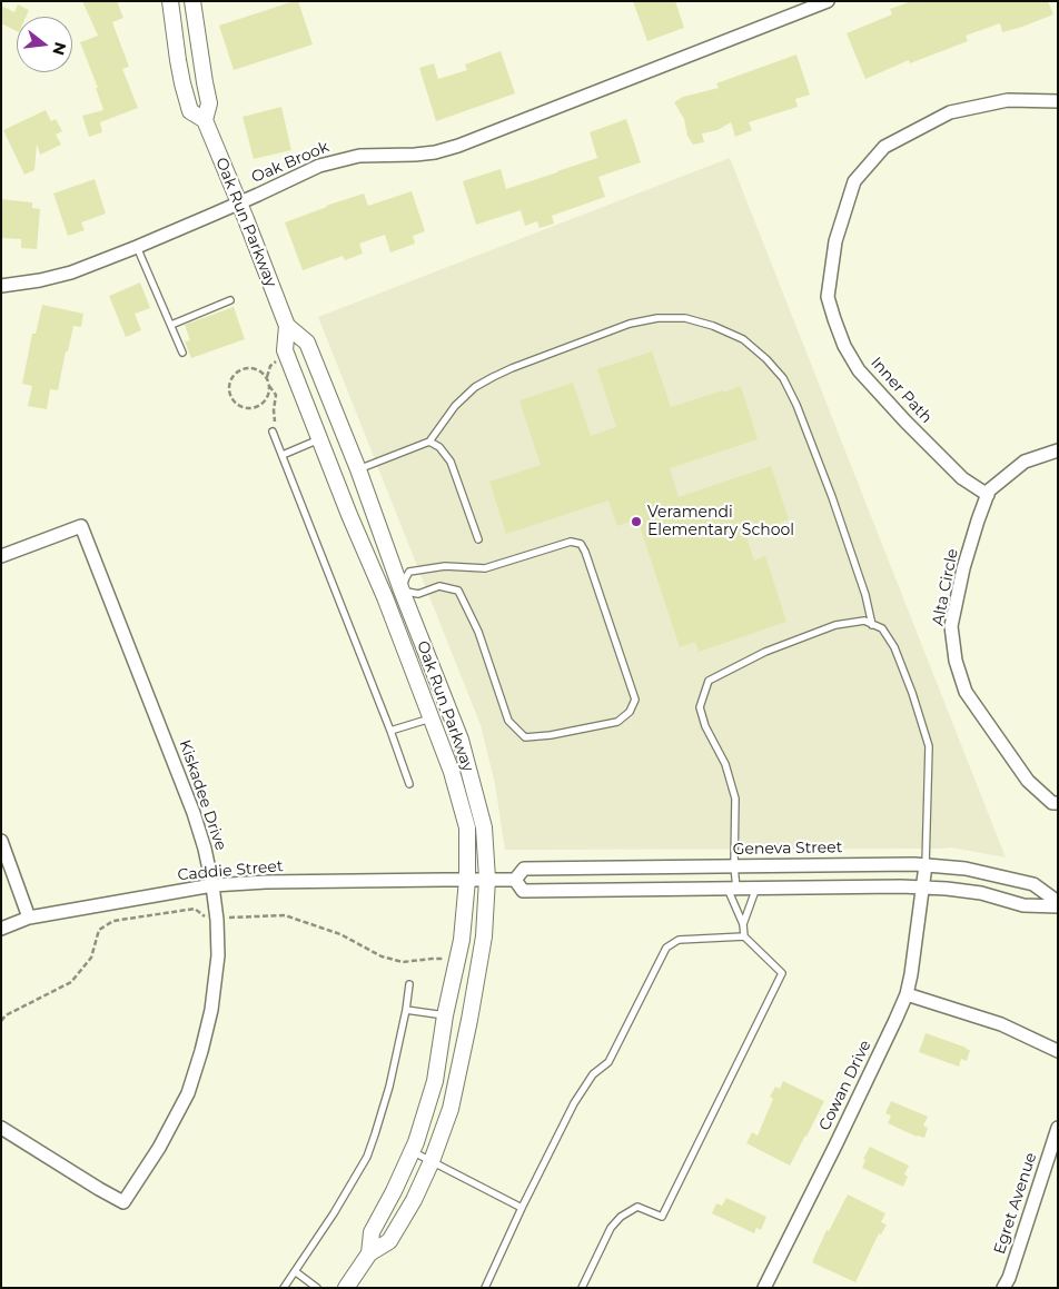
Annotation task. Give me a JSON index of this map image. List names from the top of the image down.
{
  "streets": {
    "street": [
      "Oak Brook",
      "Oak Run Parkway",
      "Inner Path",
      "Alta Circle",
      "Kiskadee Drive",
      "Geneva Street",
      "Caddie Street",
      "Cowan Drive",
      "Egret Avenue"
    ]
  },
  "crossings": [
    ["Oak Brook", "Oak Run Parkway"],
    ["Oak Run Parkway", "Geneva Street"],
    ["Oak Run Parkway", "Caddie Street"],
    ["Inner Path", "Alta Circle"],
    ["Kiskadee Drive", "Caddie Street"],
    ["Geneva Street", "Caddie Street"],
    ["Geneva Street", "Cowan Drive"]
  ],
  "places": ["Veramendi Elementary School"],
  "north": "right"
}
